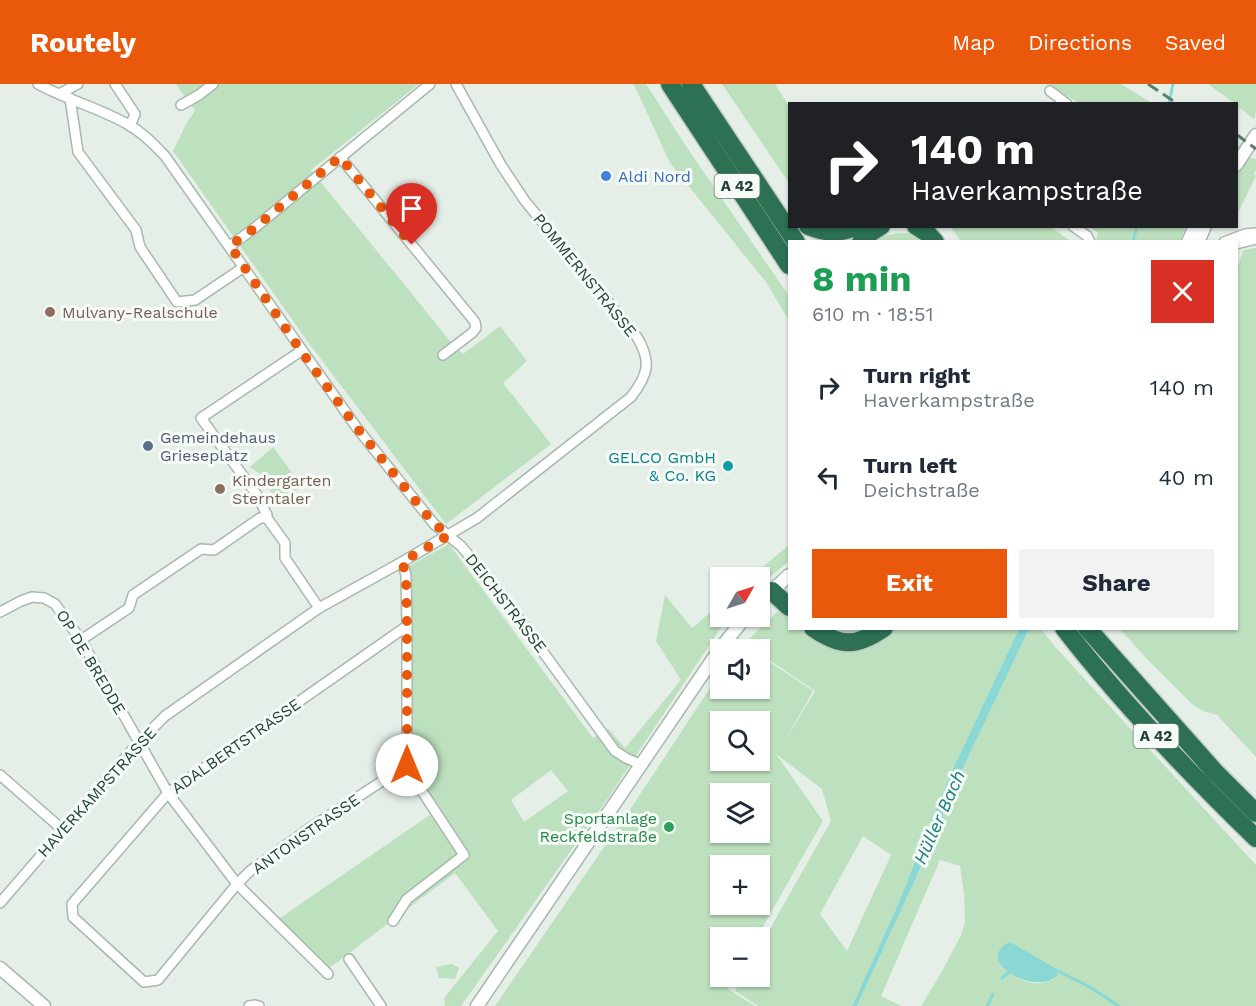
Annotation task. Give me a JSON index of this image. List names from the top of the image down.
{
  "streets": {
    "highway": ["A 42"],
    "street": [
      "POMMERNSTRASSE",
      "DEICHSTRASSE",
      "OP DE BREDDE",
      "ADALBERTSTRASSE",
      "HAVERKAMPSTRASSE",
      "ANTONSTRASSE"
    ]
  },
  "crossings": [
    ["POMMERNSTRASSE", "DEICHSTRASSE"],
    ["POMMERNSTRASSE", "HAVERKAMPSTRASSE"],
    ["DEICHSTRASSE", "HAVERKAMPSTRASSE"],
    ["OP DE BREDDE", "HAVERKAMPSTRASSE"],
    ["OP DE BREDDE", "ANTONSTRASSE"],
    ["ADALBERTSTRASSE", "ANTONSTRASSE"],
    ["HAVERKAMPSTRASSE", "ANTONSTRASSE"]
  ],
  "water": ["Hüller Bach"],
  "places": [
    "Aldi Nord",
    "Mulvany-Realschule",
    "Gemeindehaus Grieseplatz",
    "GELCO GmbH & Co. KG",
    "Kindergarten Sterntaler",
    "Sportanlage Reckfeldstraße"
  ],
  "north": "top right",
  "page": {
    "header": "Routely",
    "nav": ["Map", "Directions", "Saved"],
    "turn": ["140 m", "Haverkampstraße"],
    "heading": ["8 min", "610 m · 18:51"],
    "list": [
      {
        "name": "Turn right",
        "note": "Haverkampstraße",
        "value": "140 m"
      },
      {
        "name": "Turn left",
        "note": "Deichstraße",
        "value": "40 m"
      }
    ],
    "buttons": ["Exit", "Share"],
    "map_buttons": ["+", "−"]
  }
}
